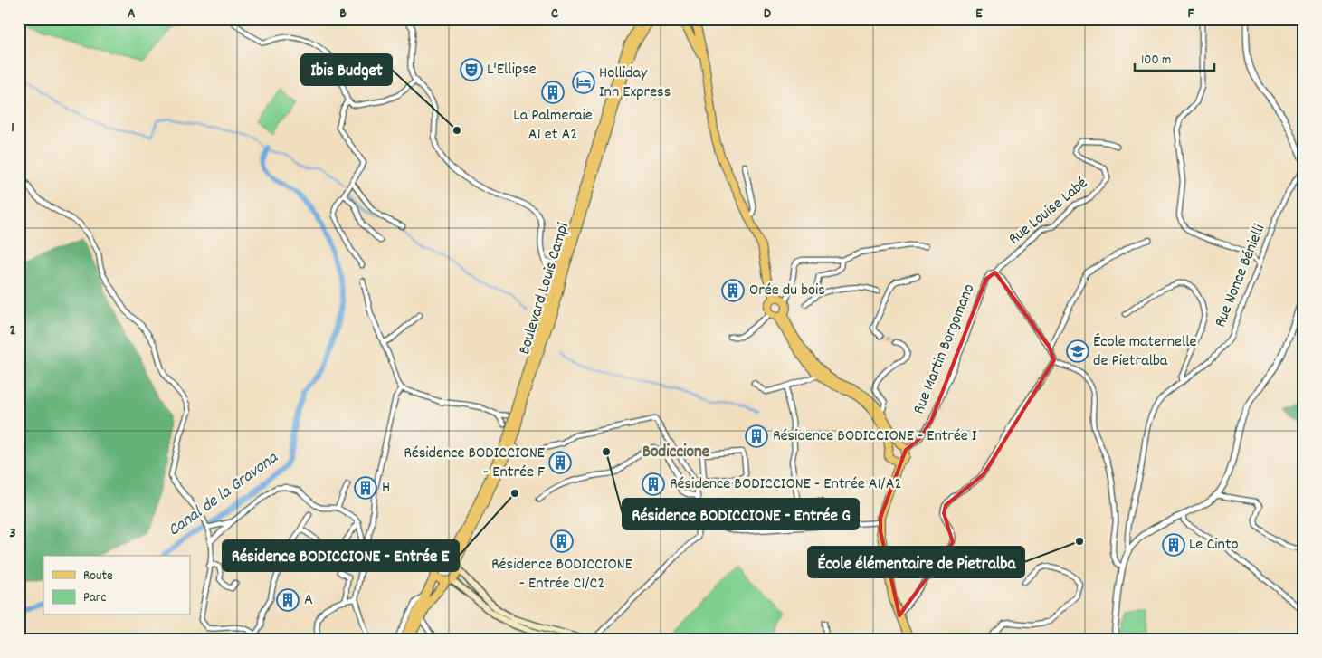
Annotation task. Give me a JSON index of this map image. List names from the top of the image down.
{
  "streets": {
    "main road": ["Boulevard Louis Campi"],
    "street": ["Rue Louise Labé", "Rue Nonce Bénielli", "Rue Martin Borgomano"]
  },
  "crossings": [
    ["Rue Louise Labé", "Rue Martin Borgomano"]
  ],
  "districts": ["Bodiccione"],
  "water": ["Canal de la Gravona"],
  "places": {
    "theatre": ["L'Ellipse"],
    "hotel": ["Holliday Inn Express"],
    "building": [
      "La Palmeraie A1 et A2",
      "Orée du bois",
      "Résidence BODICCIONE - Entrée I",
      "Résidence BODICCIONE - Entrée F",
      "Résidence BODICCIONE - Entrée A1/A2",
      "H",
      "Résidence BODICCIONE - Entrée C1/C2",
      "Le Cinto",
      "A"
    ],
    "other": [
      "Ibis Budget",
      "Résidence BODICCIONE - Entrée G",
      "Résidence BODICCIONE - Entrée E",
      "École élémentaire de Pietralba"
    ],
    "school or university": ["École maternelle de Pietralba"]
  },
  "legend": ["Route", "Parc"],
  "scale_bar": "100 m",
  "grid": {
    "columns": [
      "A",
      "B",
      "C",
      "D",
      "E",
      "F"
    ],
    "rows": ["1", "2", "3"]
  }
}
